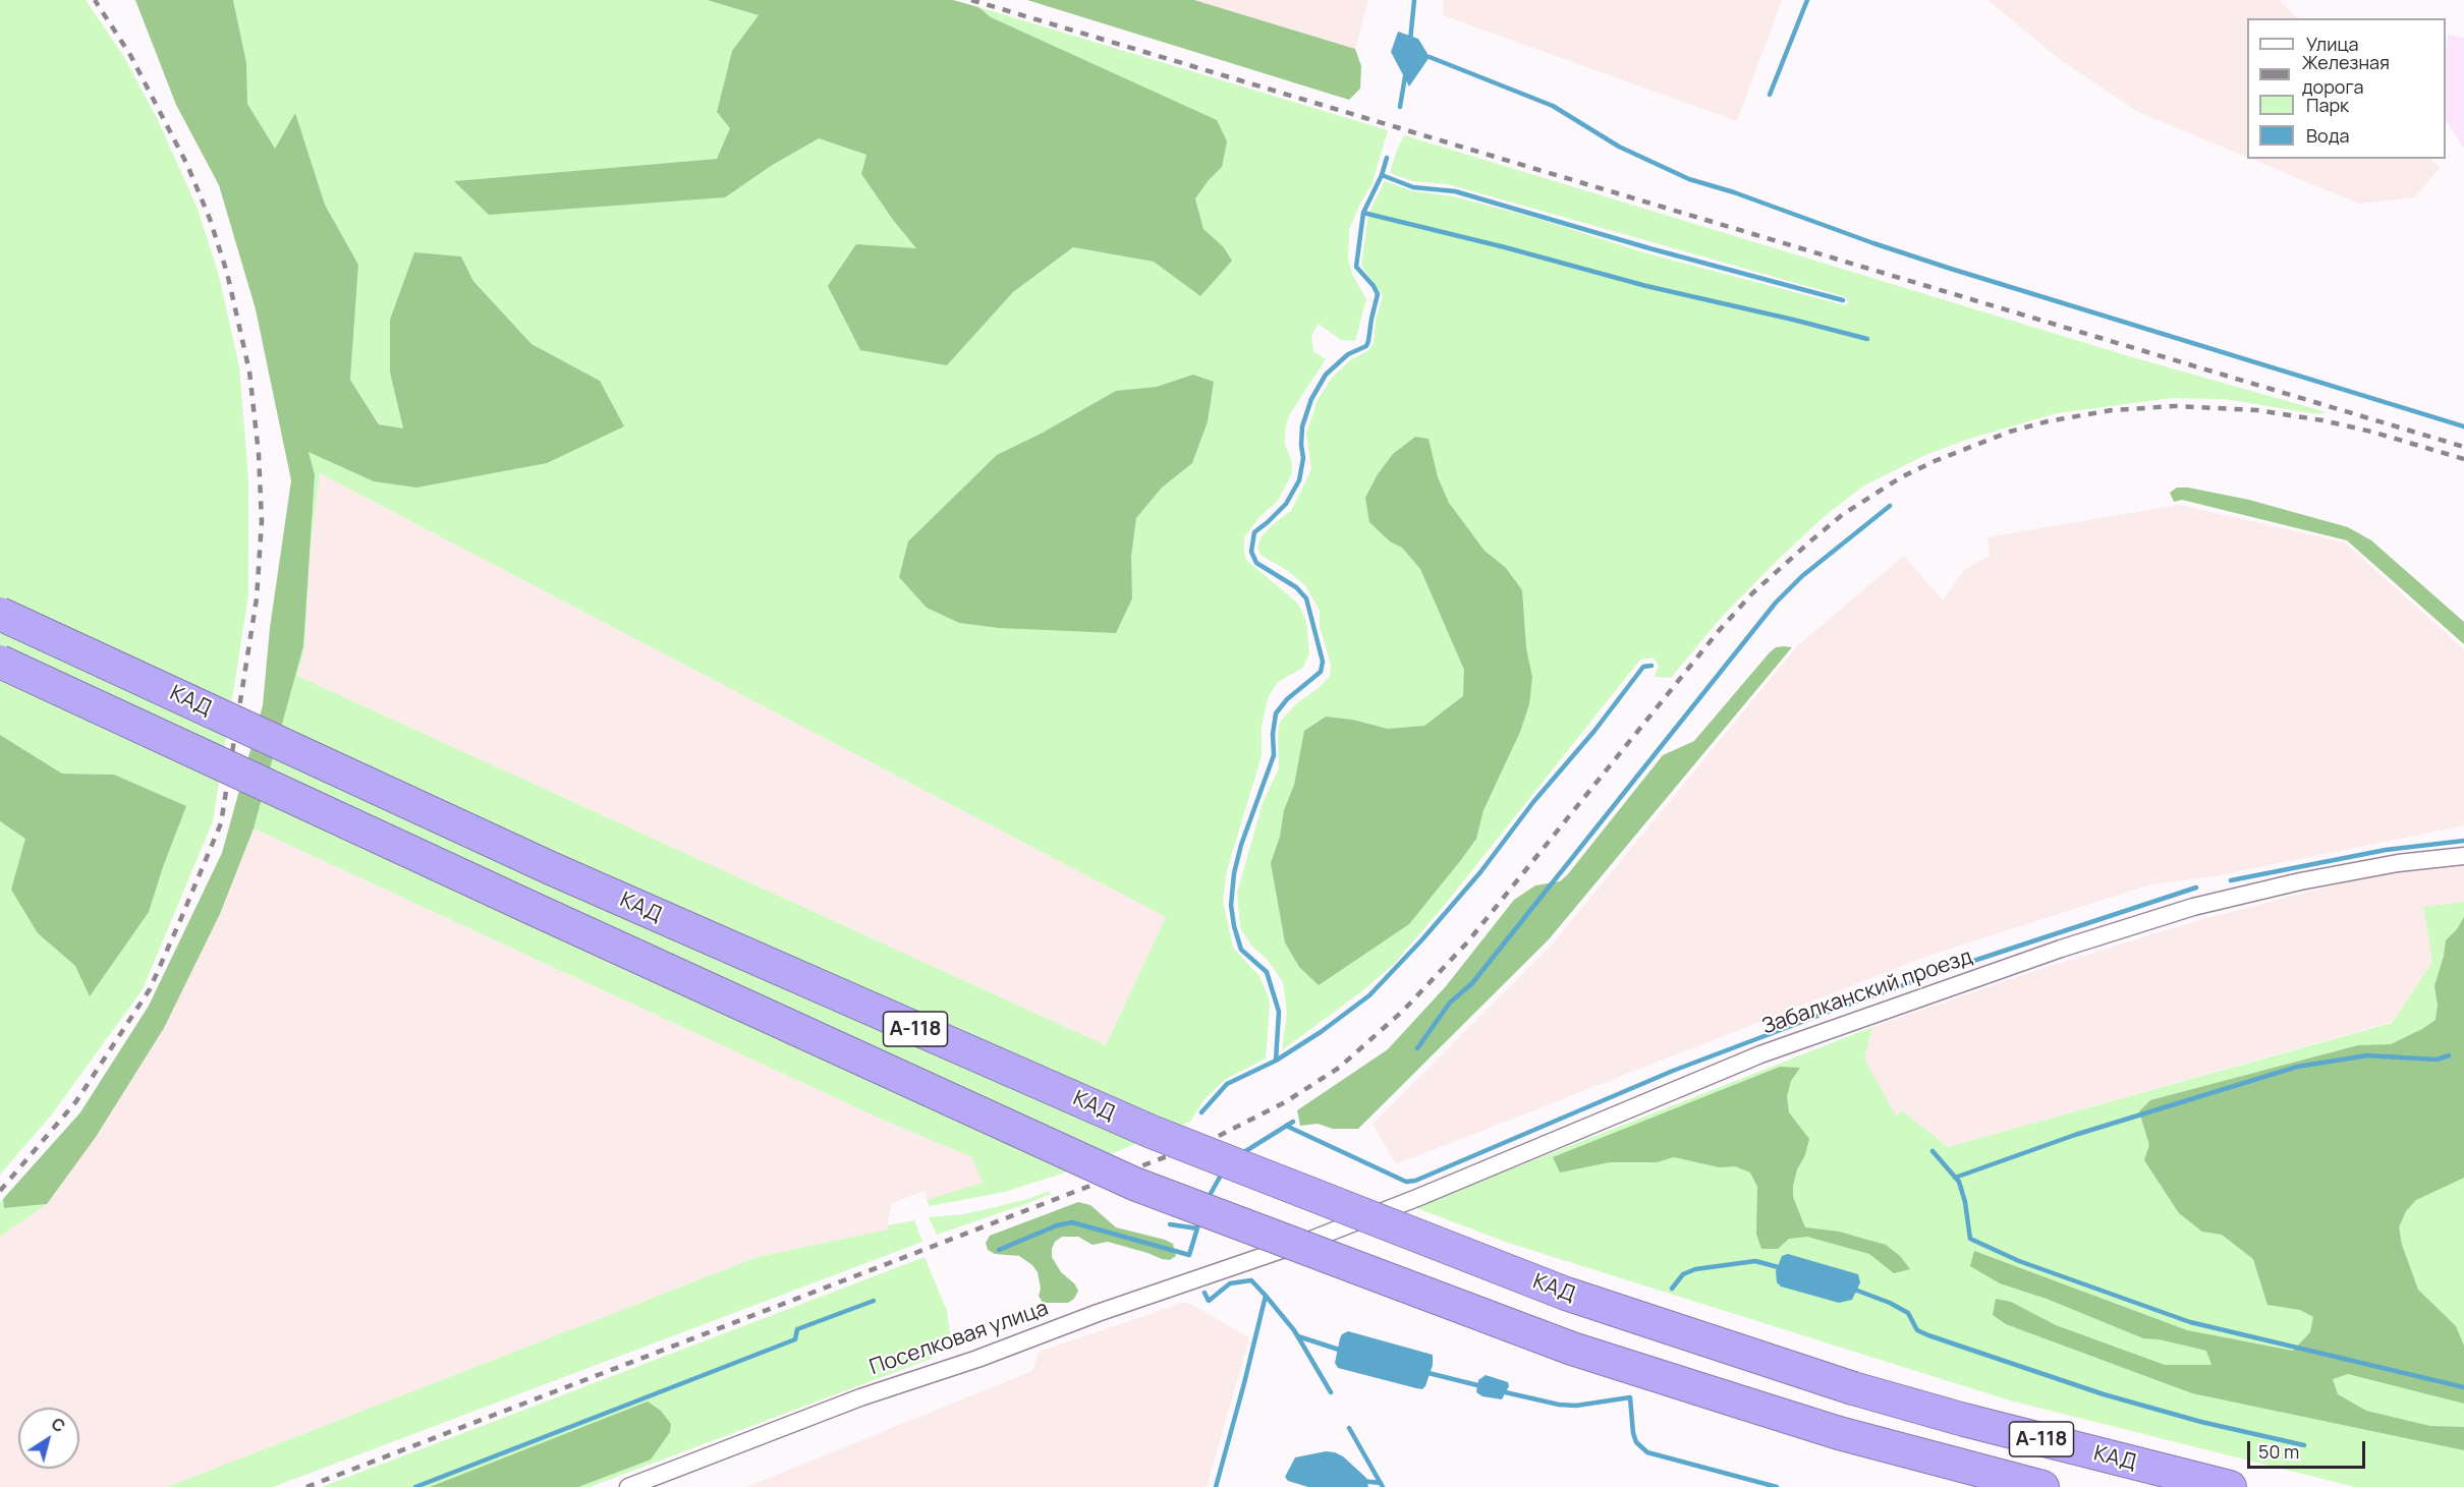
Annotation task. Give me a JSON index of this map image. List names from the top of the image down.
{
  "streets": {
    "highway": ["КАД", "А-118"],
    "street": ["Забалканский проезд", "Поселковая улица"]
  },
  "crossings": [
    ["Забалканский проезд", "Поселковая улица"]
  ],
  "legend": [
    "Улица",
    "Железная дорога",
    "Парк",
    "Вода"
  ],
  "scale_bar": "50 m",
  "north": "top right"
}
